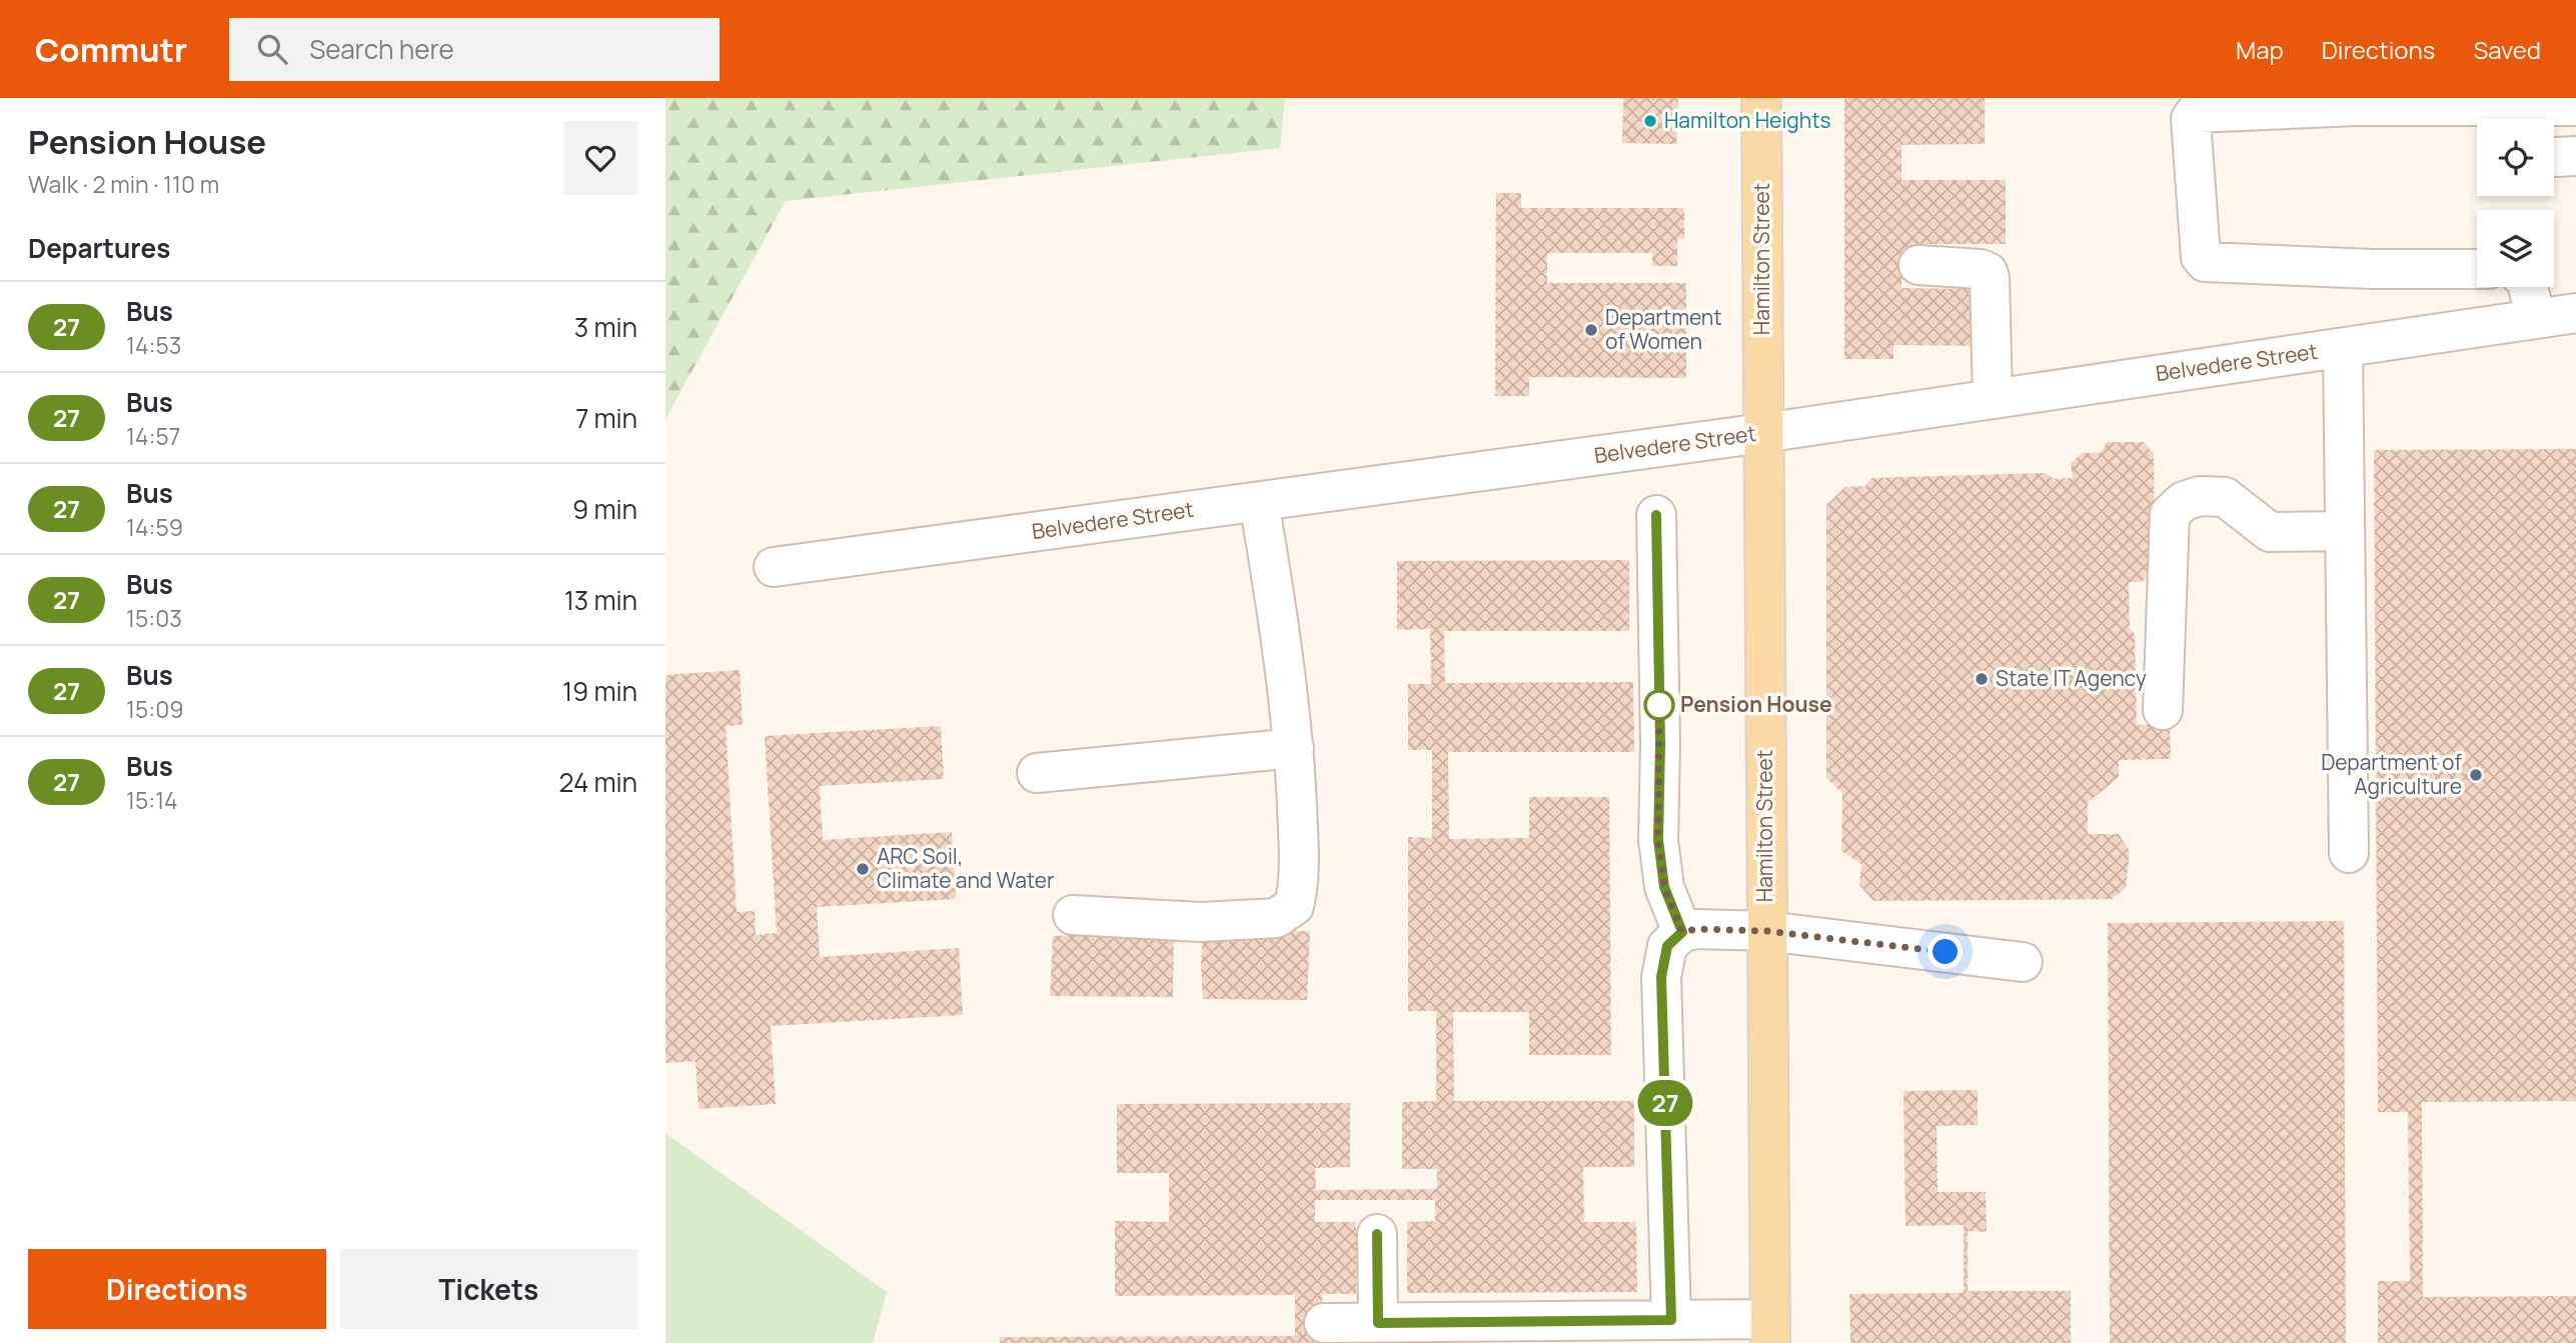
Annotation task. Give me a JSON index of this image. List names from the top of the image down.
{
  "streets": {
    "main road": ["Hamilton Street"],
    "street": ["Belvedere Street"]
  },
  "crossings": [
    ["Hamilton Street", "Belvedere Street"]
  ],
  "places": [
    "Hamilton Heights",
    "Department of Women",
    "State IT Agency",
    "Pension House",
    "Department of Agriculture",
    "ARC Soil, Climate and Water"
  ],
  "lines": ["bus line 27"],
  "page": {
    "header": "Commutr",
    "search": "Search here",
    "nav": ["Map", "Directions", "Saved"],
    "heading": [
      ["Pension House", "Walk · 2 min · 110 m"],
      "Departures"
    ],
    "on_map": "27",
    "list": [
      {
        "mark": "27",
        "name": "Bus",
        "note": "14:53",
        "value": "3 min"
      },
      {
        "mark": "27",
        "name": "Bus",
        "note": "14:57",
        "value": "7 min"
      },
      {
        "mark": "27",
        "name": "Bus",
        "note": "14:59",
        "value": "9 min"
      },
      {
        "mark": "27",
        "name": "Bus",
        "note": "15:03",
        "value": "13 min"
      },
      {
        "mark": "27",
        "name": "Bus",
        "note": "15:09",
        "value": "19 min"
      },
      {
        "mark": "27",
        "name": "Bus",
        "note": "15:14",
        "value": "24 min"
      }
    ],
    "buttons": ["Directions", "Tickets"]
  }
}
